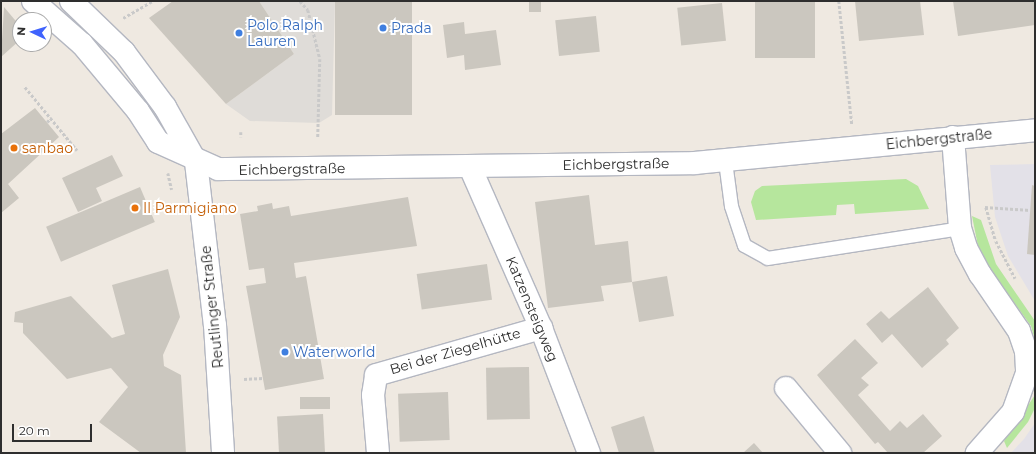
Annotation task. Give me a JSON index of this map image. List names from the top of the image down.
{
  "streets": {
    "main road": [
      "Eichbergstraße",
      "Reutlinger Straße",
      "Katzensteigweg",
      "Bei der Ziegelhütte"
    ]
  },
  "crossings": [
    ["Eichbergstraße", "Reutlinger Straße"],
    ["Eichbergstraße", "Katzensteigweg"],
    ["Katzensteigweg", "Bei der Ziegelhütte"]
  ],
  "places": [
    "Prada",
    "Polo Ralph Lauren",
    "sanbao",
    "Il Parmigiano",
    "Waterworld"
  ],
  "scale_bar": "20 m",
  "north": "left"
}
